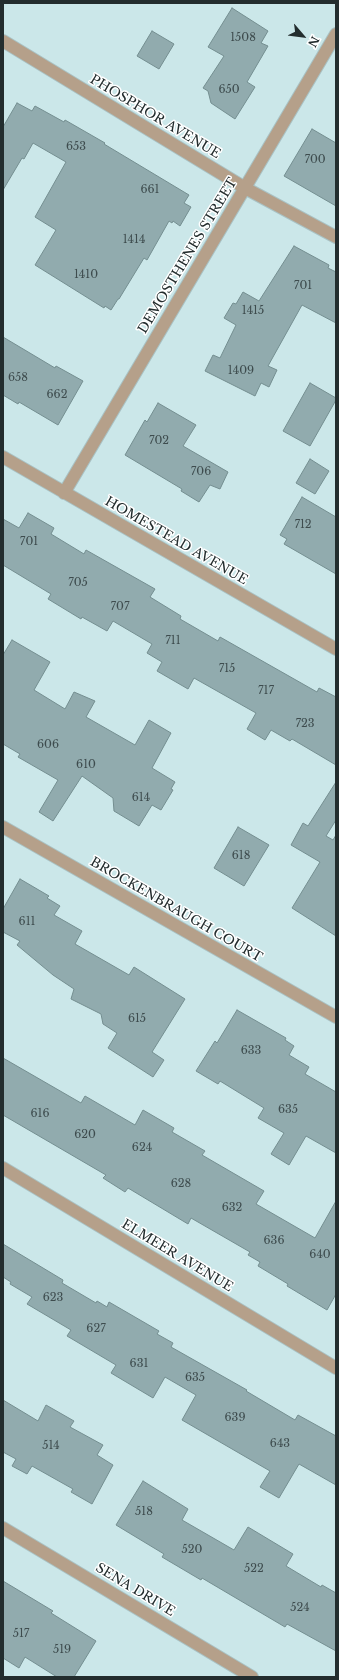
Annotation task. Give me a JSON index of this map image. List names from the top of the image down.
{
  "streets": {
    "street": [
      "PHOSPHOR AVENUE",
      "DEMOSTHENES STREET",
      "HOMESTEAD AVENUE",
      "BROCKENBRAUGH COURT",
      "ELMEER AVENUE",
      "SENA DRIVE"
    ]
  },
  "crossings": [
    ["PHOSPHOR AVENUE", "DEMOSTHENES STREET"],
    ["DEMOSTHENES STREET", "HOMESTEAD AVENUE"]
  ],
  "house_numbers": [
    "1508",
    "650",
    "653",
    "700",
    "661",
    "1414",
    "1410",
    "701",
    "1415",
    "1409",
    "658",
    "662",
    "702",
    "706",
    "712",
    "701",
    "705",
    "707",
    "711",
    "715",
    "717",
    "723",
    "606",
    "610",
    "614",
    "618",
    "611",
    "615",
    "633",
    "635",
    "616",
    "620",
    "624",
    "628",
    "632",
    "636",
    "640",
    "623",
    "627",
    "631",
    "635",
    "639",
    "643",
    "514",
    "518",
    "520",
    "522",
    "524",
    "517",
    "519"
  ],
  "north": "bottom right"
}
